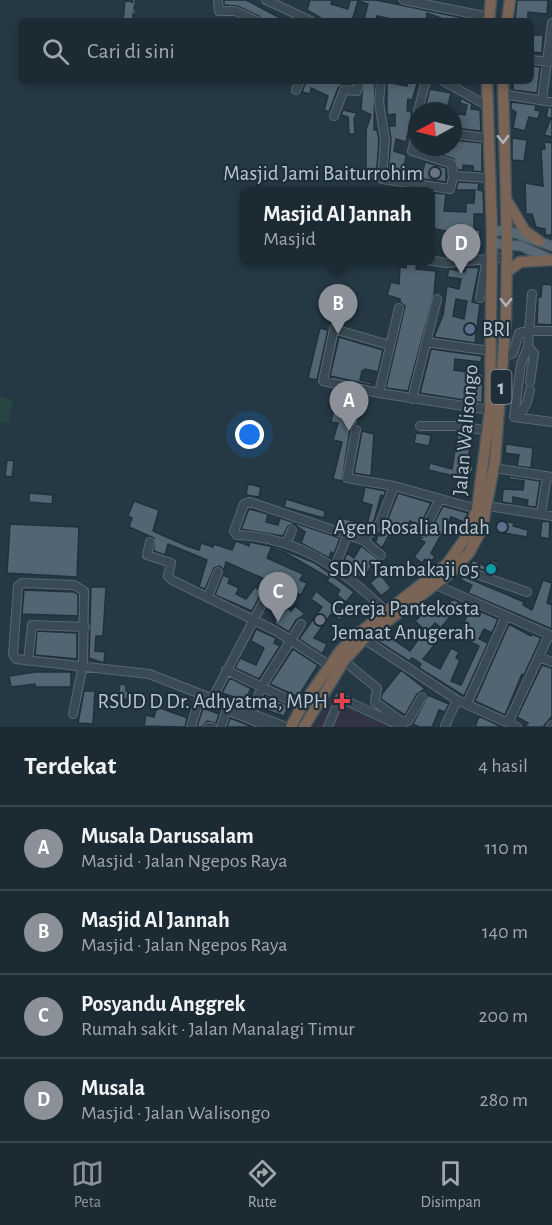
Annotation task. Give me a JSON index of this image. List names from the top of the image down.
{
  "streets": {
    "highway": ["1", "Jalan Walisongo"]
  },
  "crossings": [
    ["1", "Jalan Walisongo"]
  ],
  "places": {
    "other": [
      "Masjid Jami Baiturrohim",
      "BRI",
      "Agen Rosalia Indah",
      "SDN Tambakaji 05",
      "Gereja Pantekosta Jemaat Anugerah"
    ],
    "health": ["RSUD D Dr. Adhyatma, MPH"]
  },
  "north": "left",
  "page": {
    "search": "Cari di sini",
    "popup": ["Masjid Al Jannah", "Masjid"],
    "pins": [
      "D",
      "B",
      "A",
      "C"
    ],
    "heading": ["Terdekat", "4 hasil"],
    "list": [
      {
        "mark": "A",
        "name": "Musala Darussalam",
        "note": "Masjid · Jalan Ngepos Raya",
        "value": "110 m"
      },
      {
        "mark": "B",
        "name": "Masjid Al Jannah",
        "note": "Masjid · Jalan Ngepos Raya",
        "value": "140 m"
      },
      {
        "mark": "C",
        "name": "Posyandu Anggrek",
        "note": "Rumah sakit · Jalan Manalagi Timur",
        "value": "200 m"
      },
      {
        "mark": "D",
        "name": "Musala",
        "note": "Masjid · Jalan Walisongo",
        "value": "280 m"
      }
    ],
    "nav": ["Peta", "Rute", "Disimpan"]
  }
}
